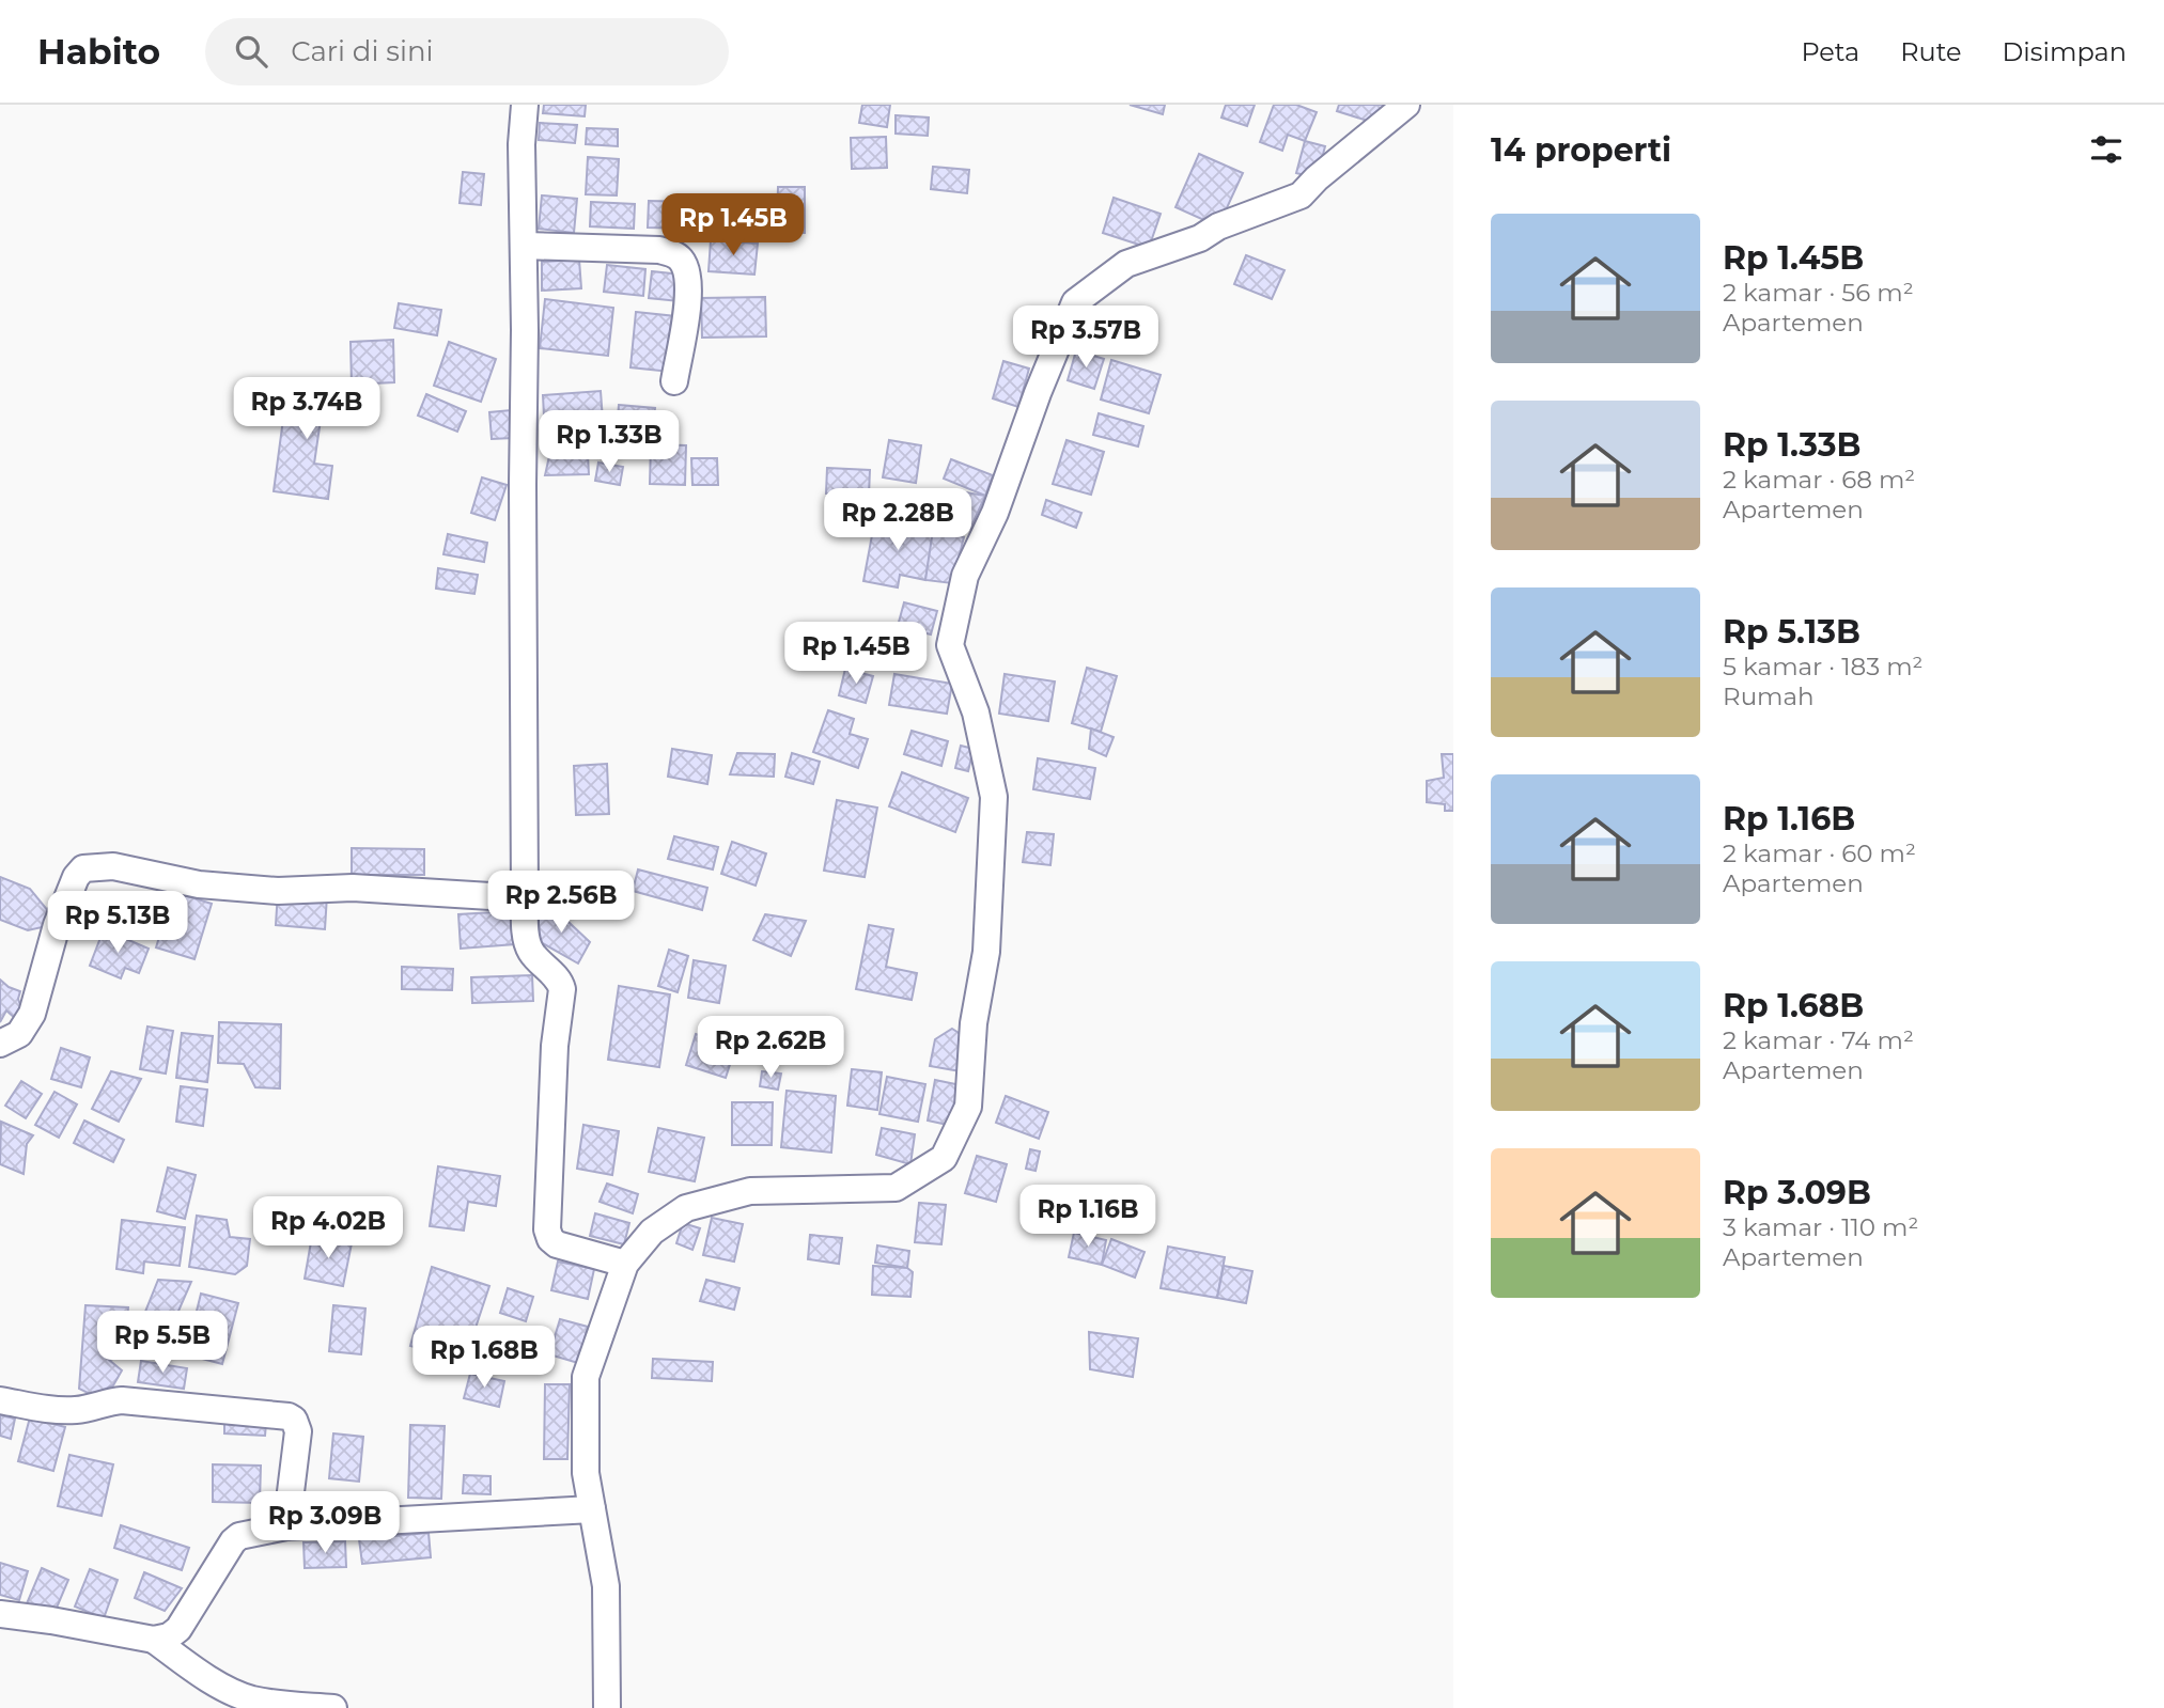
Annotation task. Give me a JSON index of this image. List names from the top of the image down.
{
  "page": {
    "header": "Habito",
    "search": "Cari di sini",
    "nav": ["Peta", "Rute", "Disimpan"],
    "heading": "14 properti",
    "price": [
      "Rp 1.45B",
      "Rp 3.57B",
      "Rp 3.74B",
      "Rp 1.33B",
      "Rp 2.28B",
      "Rp 1.45B",
      "Rp 2.56B",
      "Rp 5.13B",
      "Rp 2.62B",
      "Rp 1.16B",
      "Rp 4.02B",
      "Rp 5.5B",
      "Rp 1.68B",
      "Rp 3.09B"
    ],
    "list": [
      {
        "name": "Rp 1.45B",
        "note": "2 kamar · 56 m² · Apartemen"
      },
      {
        "name": "Rp 1.33B",
        "note": "2 kamar · 68 m² · Apartemen"
      },
      {
        "name": "Rp 5.13B",
        "note": "5 kamar · 183 m² · Rumah"
      },
      {
        "name": "Rp 1.16B",
        "note": "2 kamar · 60 m² · Apartemen"
      },
      {
        "name": "Rp 1.68B",
        "note": "2 kamar · 74 m² · Apartemen"
      },
      {
        "name": "Rp 3.09B",
        "note": "3 kamar · 110 m² · Apartemen"
      }
    ]
  }
}
